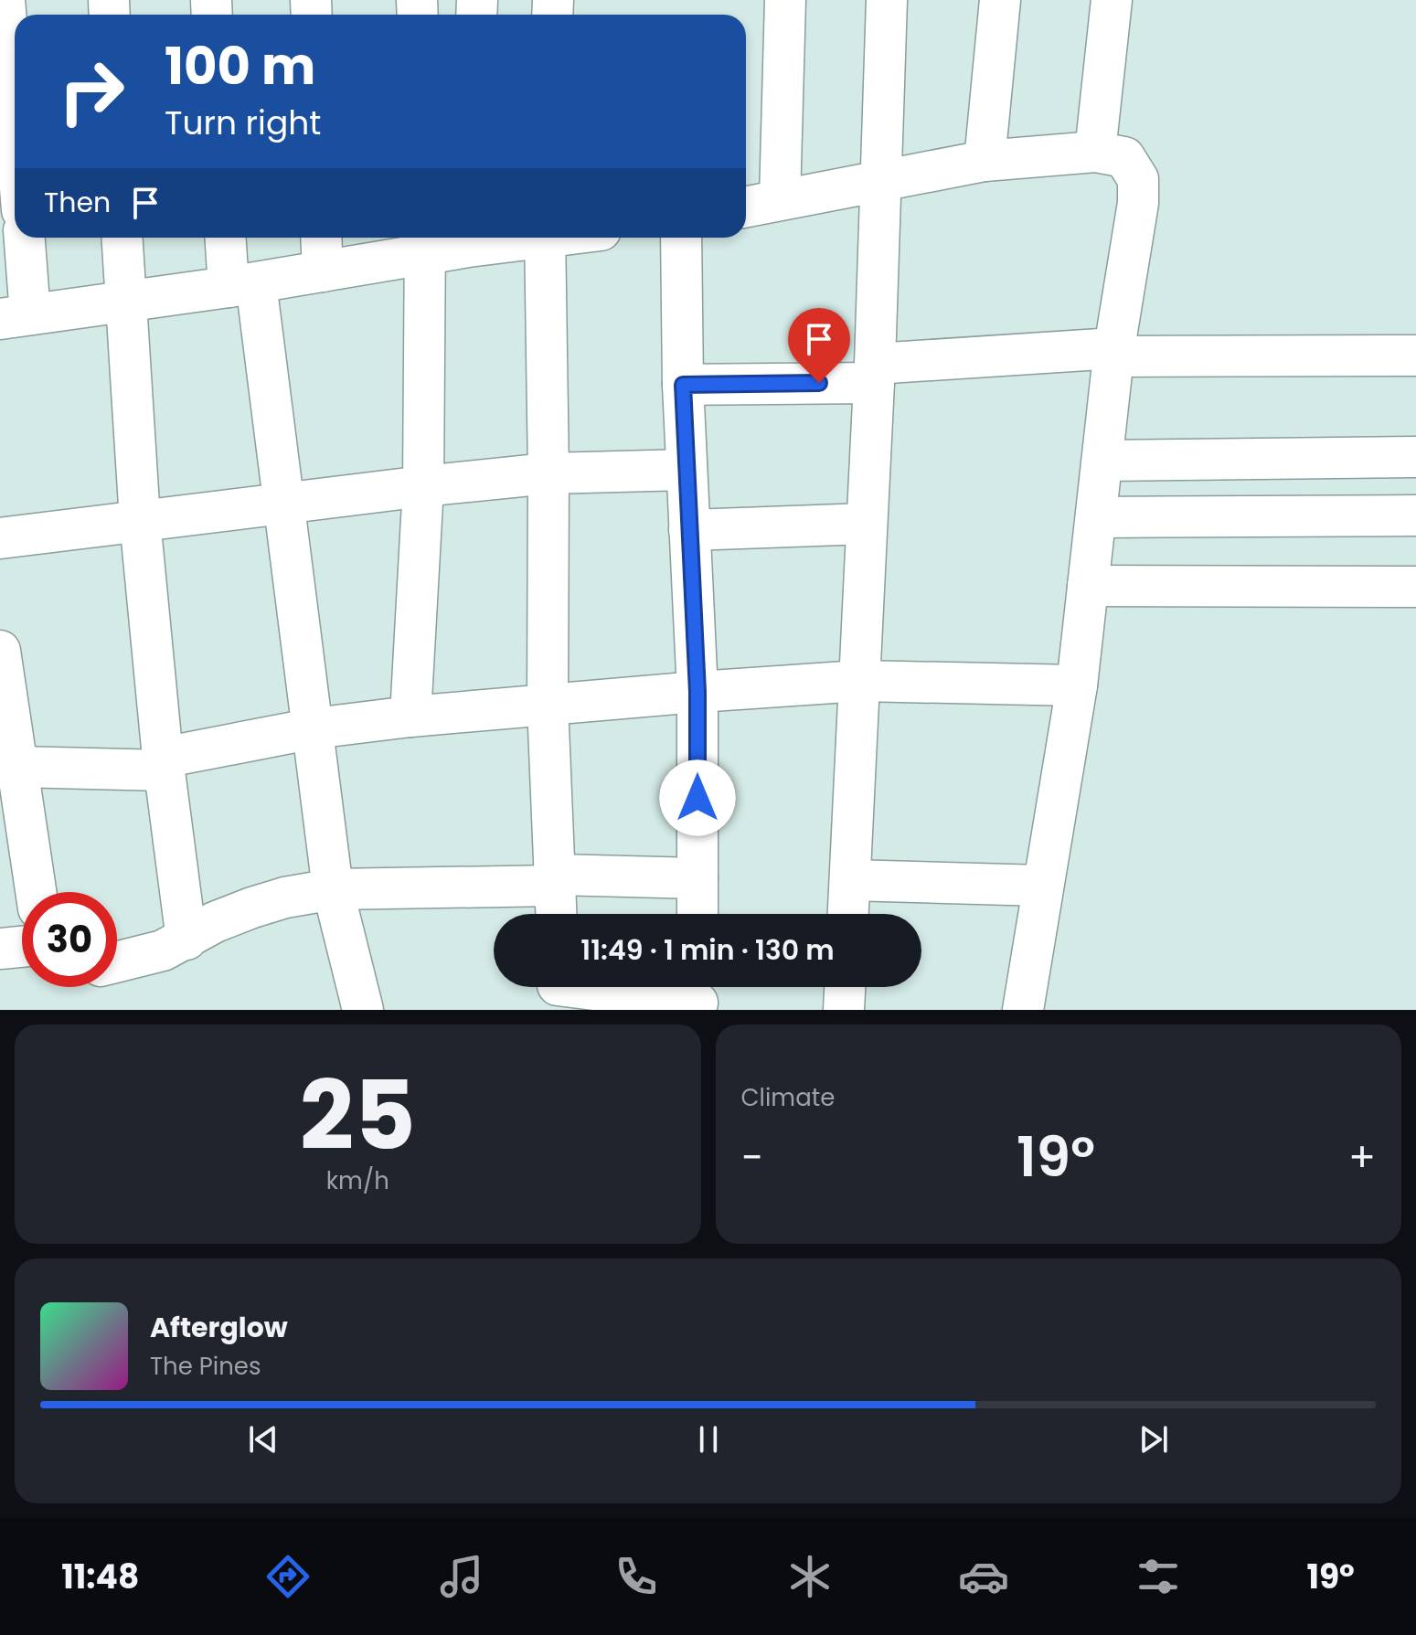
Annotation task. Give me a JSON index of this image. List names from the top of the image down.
{
  "page": {
    "turn": ["100 m", "Turn right"],
    "then": "Then",
    "limit": "30",
    "trip": "11:49 · 1 min · 130 m",
    "tile": [
      ["25", "km/h"],
      "Climate"
    ],
    "heat": ["−", "19°", "+"],
    "song": ["Afterglow", "The Pines"],
    "tabs": ["11:48", "19°"]
  }
}
